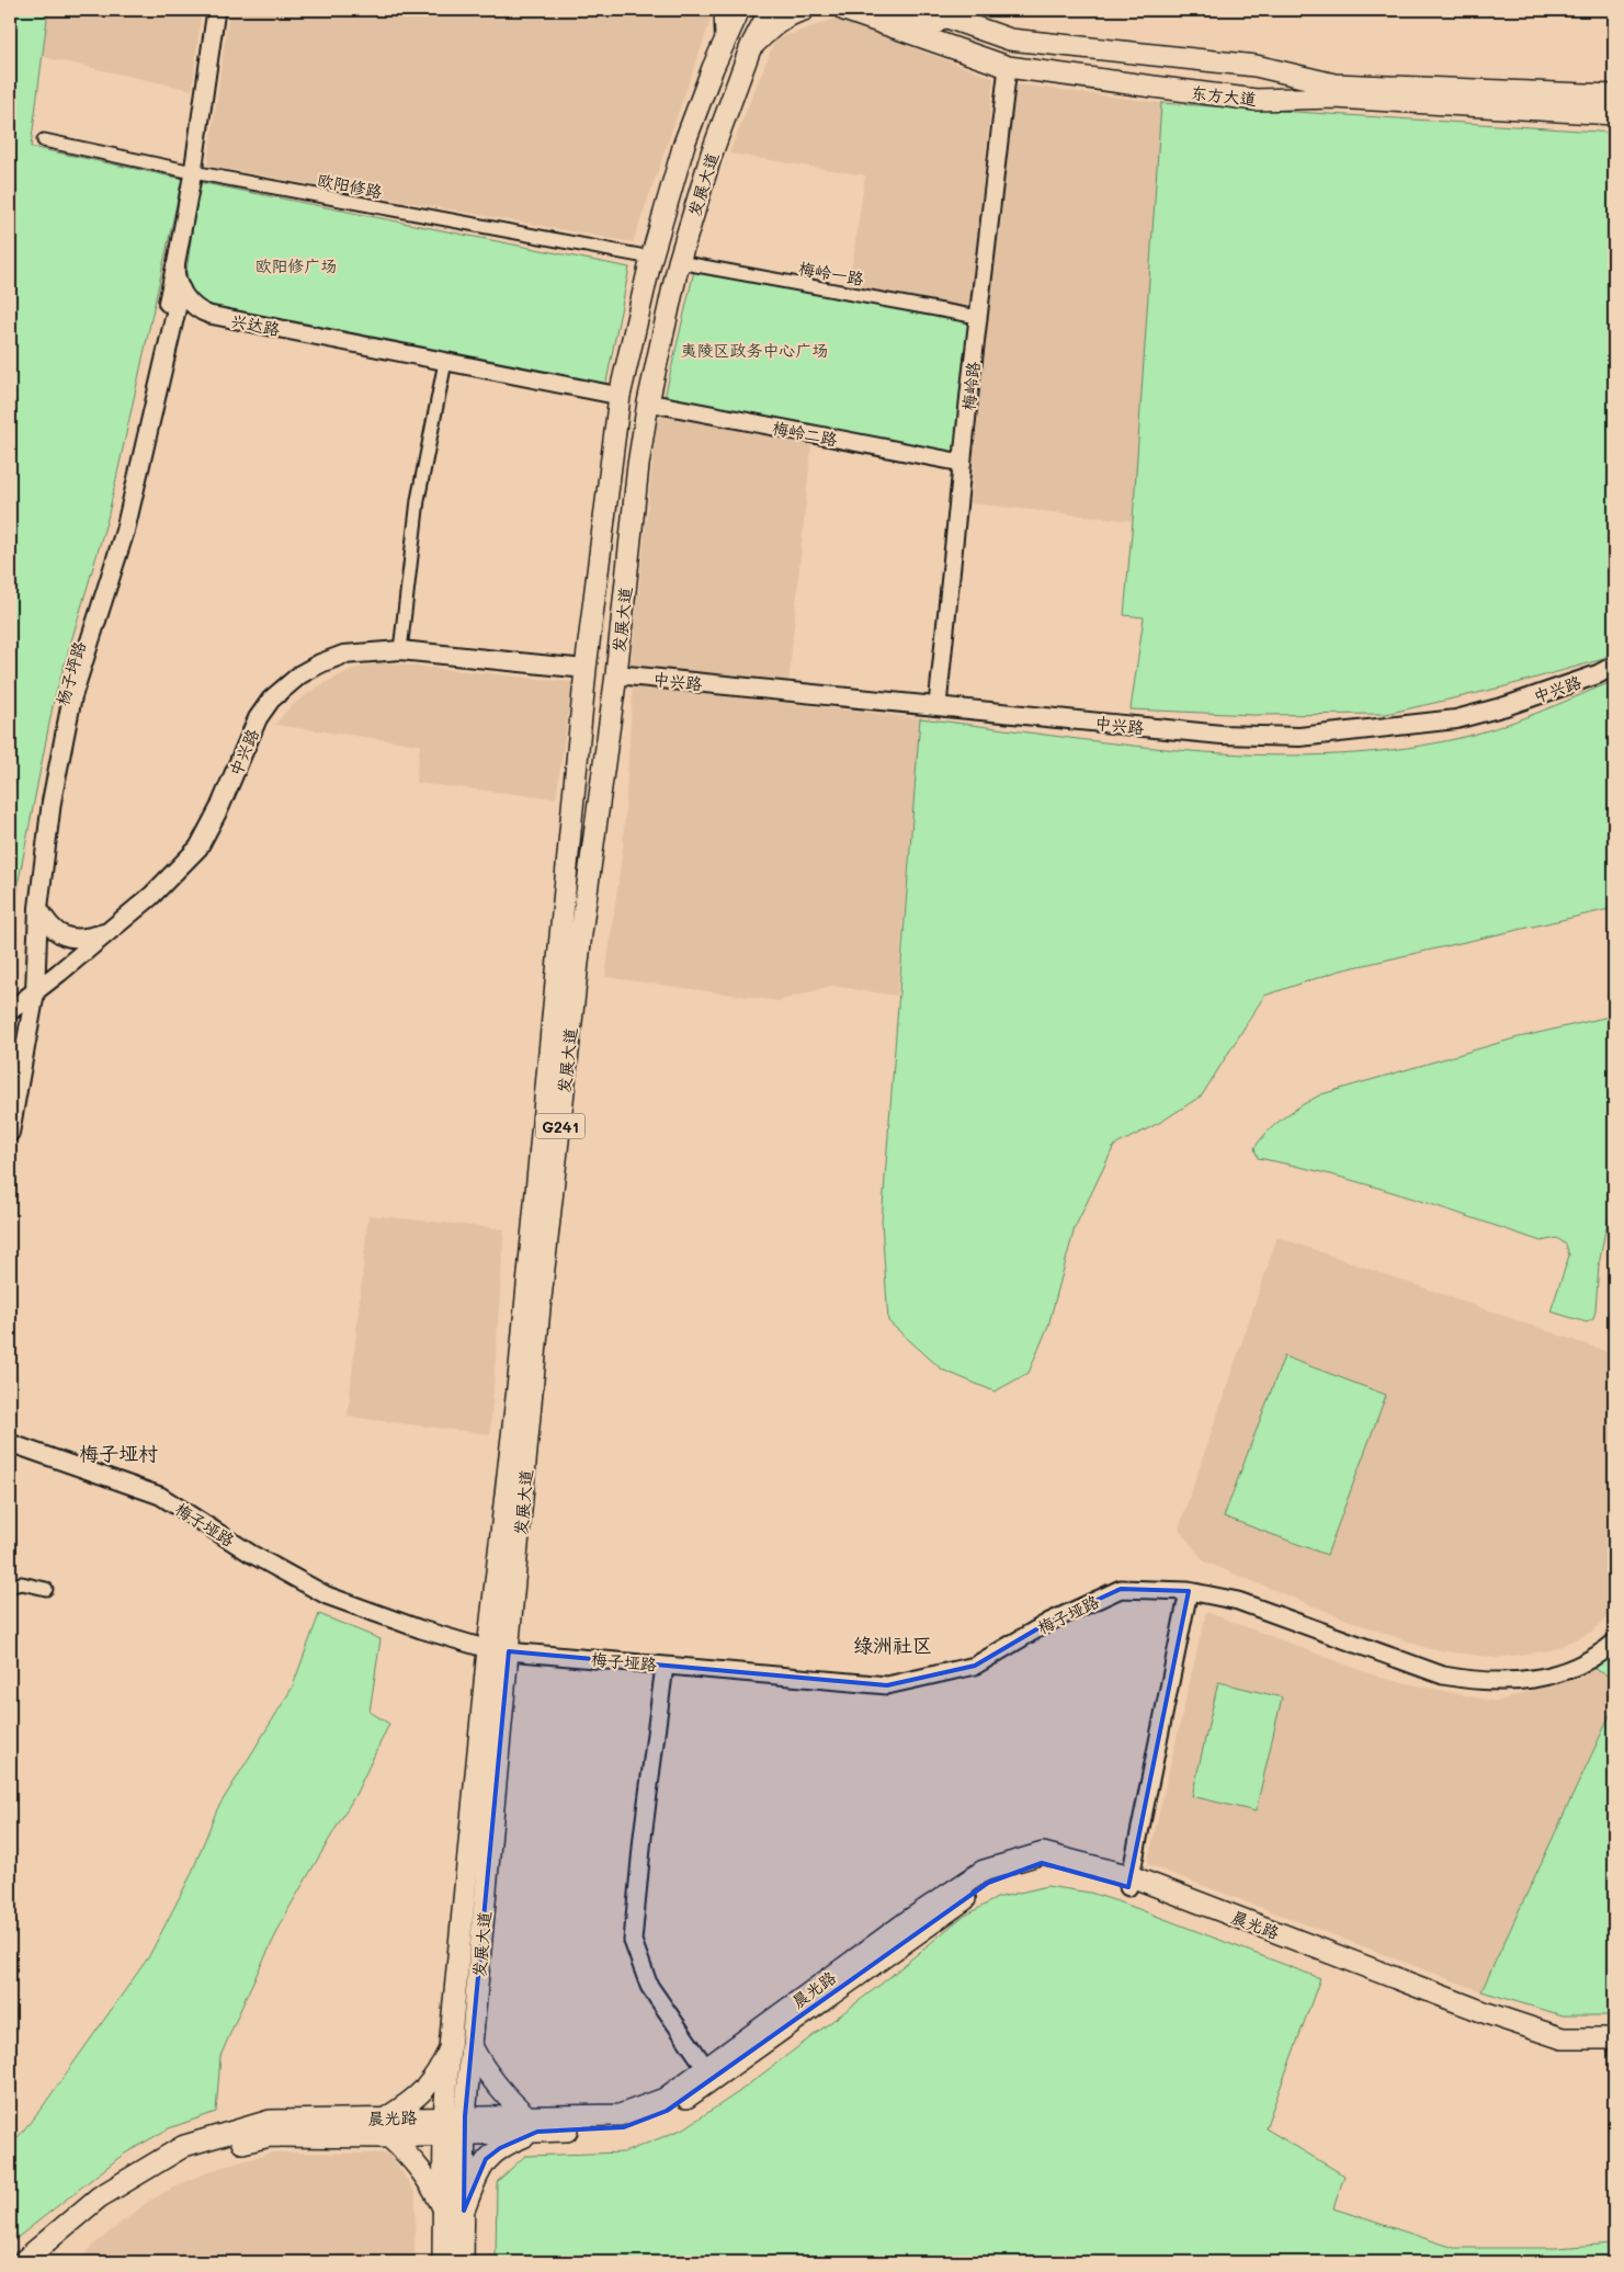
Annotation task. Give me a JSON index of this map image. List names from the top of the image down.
{
  "streets": {
    "main road": [
      "东方大道",
      "发展大道",
      "杨子坪路",
      "中兴路",
      "G241",
      "晨光路"
    ],
    "street": [
      "欧阳修路",
      "梅岭一路",
      "兴达路",
      "梅岭路",
      "梅岭二路",
      "梅子垭路"
    ]
  },
  "crossings": [
    ["东方大道", "梅岭路"],
    ["发展大道", "欧阳修路"],
    ["发展大道", "梅岭一路"],
    ["发展大道", "兴达路"],
    ["发展大道", "梅岭二路"],
    ["发展大道", "中兴路"],
    ["发展大道", "梅子垭路"],
    ["发展大道", "晨光路"],
    ["欧阳修路", "兴达路"],
    ["梅岭一路", "梅岭路"],
    ["兴达路", "杨子坪路"],
    ["梅岭路", "梅岭二路"],
    ["梅岭路", "中兴路"],
    ["杨子坪路", "中兴路"]
  ],
  "districts": ["梅子垭村", "绿洲社区"],
  "parks": ["欧阳修广场", "夷陵区政务中心广场"]
}
